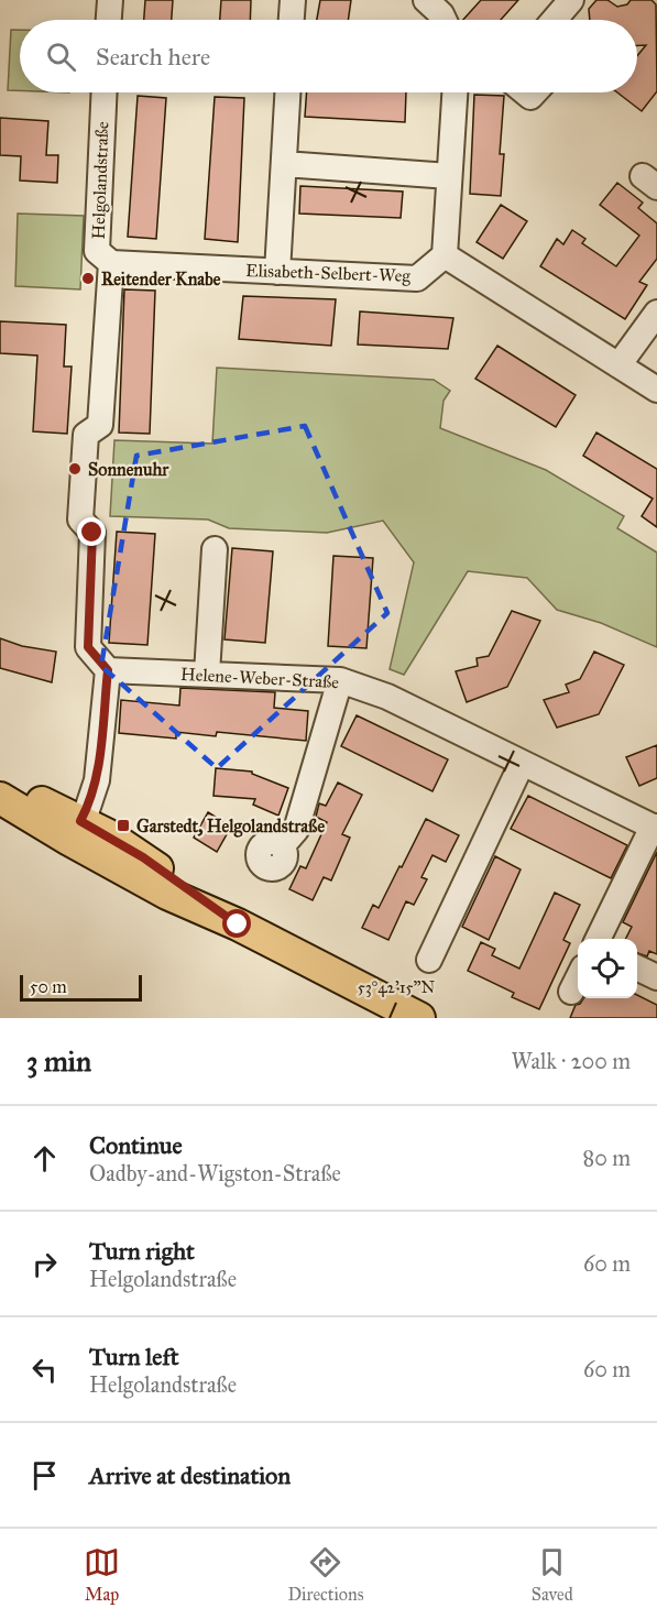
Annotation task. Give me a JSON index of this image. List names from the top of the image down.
{
  "streets": {
    "street": ["Helgolandstraße", "Elisabeth-Selbert-Weg", "Helene-Weber-Straße"]
  },
  "crossings": [
    ["Helgolandstraße", "Elisabeth-Selbert-Weg"],
    ["Helgolandstraße", "Helene-Weber-Straße"]
  ],
  "places": {
    "other": ["Reitender Knabe", "Sonnenuhr"],
    "transit": ["Garstedt, Helgolandstraße"]
  },
  "scale_bar": "50 m",
  "page": {
    "search": "Search here",
    "scale": "50 m",
    "heading": ["3 min", "Walk · 200 m"],
    "list": [
      ["Continue", "Oadby-and-Wigston-Straße", "80 m"],
      ["Turn right", "Helgolandstraße", "60 m"],
      ["Turn left", "Helgolandstraße", "60 m"],
      "Arrive at destination"
    ],
    "nav": ["Map", "Directions", "Saved"]
  },
  "coordinates": ["53°42'15\"N"]
}
